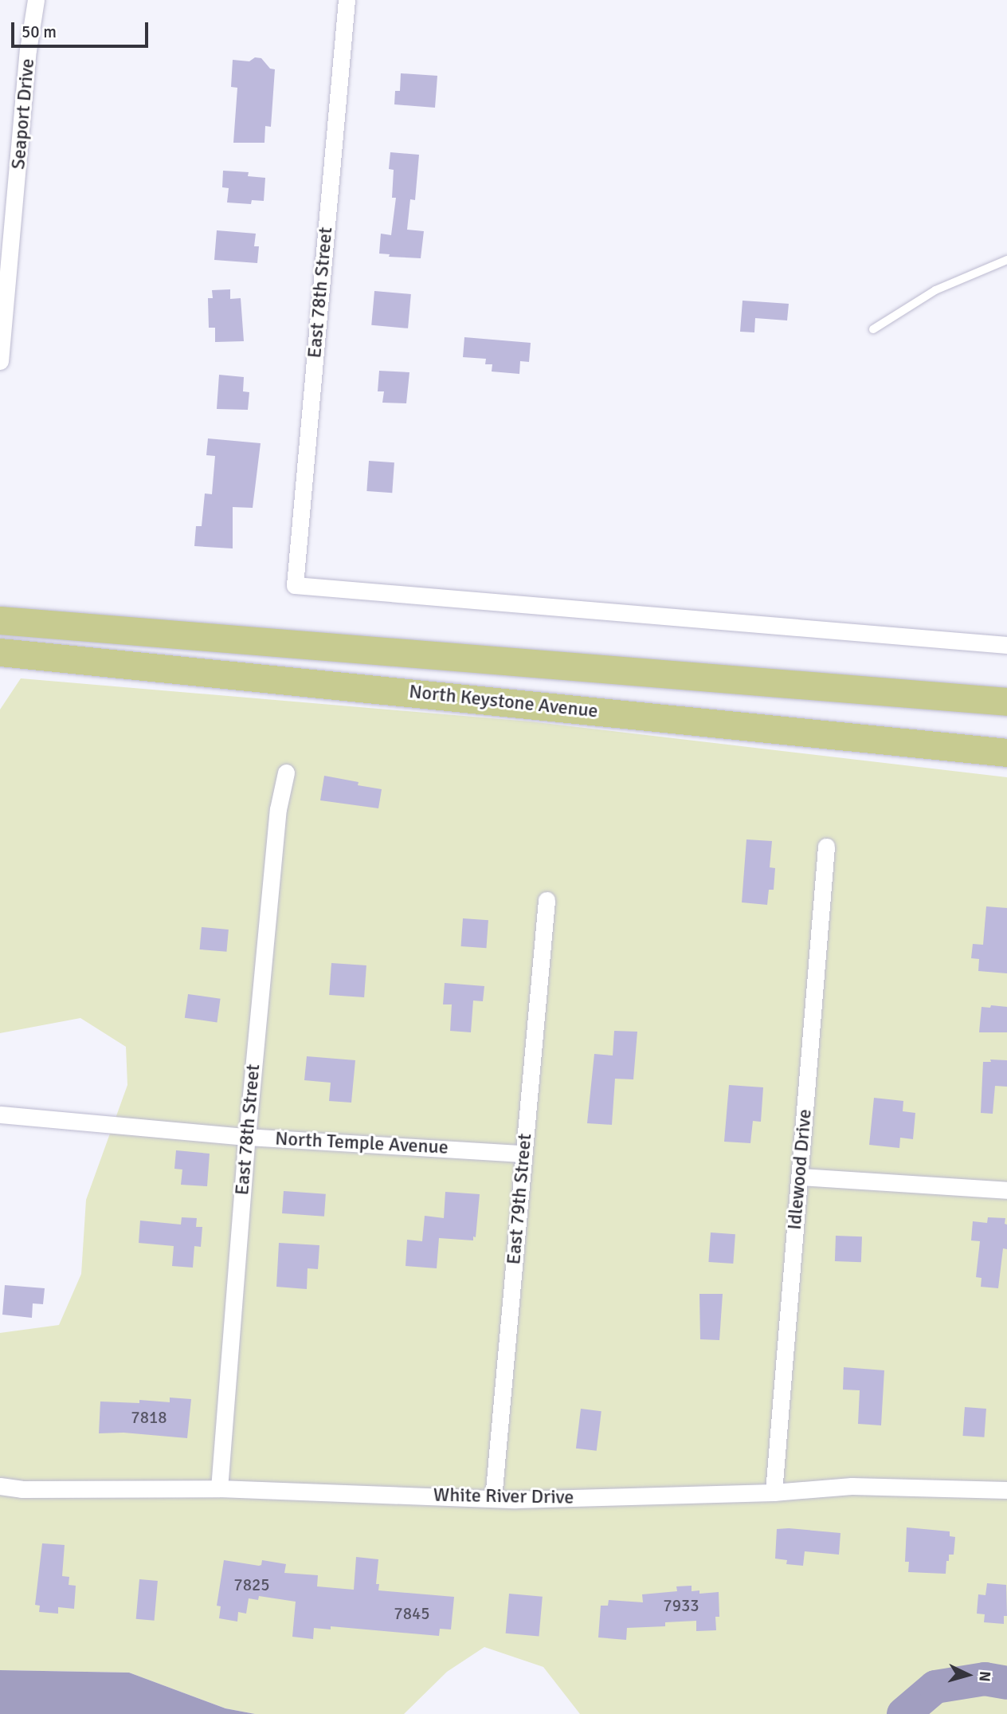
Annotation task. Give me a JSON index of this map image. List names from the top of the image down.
{
  "streets": {
    "main road": ["North Keystone Avenue"],
    "street": [
      "Seaport Drive",
      "East 78th Street",
      "North Temple Avenue",
      "Idlewood Drive",
      "East 79th Street",
      "White River Drive"
    ]
  },
  "crossings": [
    ["East 78th Street", "North Temple Avenue"],
    ["East 78th Street", "White River Drive"],
    ["North Temple Avenue", "East 79th Street"],
    ["Idlewood Drive", "White River Drive"],
    ["East 79th Street", "White River Drive"]
  ],
  "house_numbers": [
    "7818",
    "7825",
    "7933",
    "7845"
  ],
  "scale_bar": "50 m",
  "north": "right"
}
